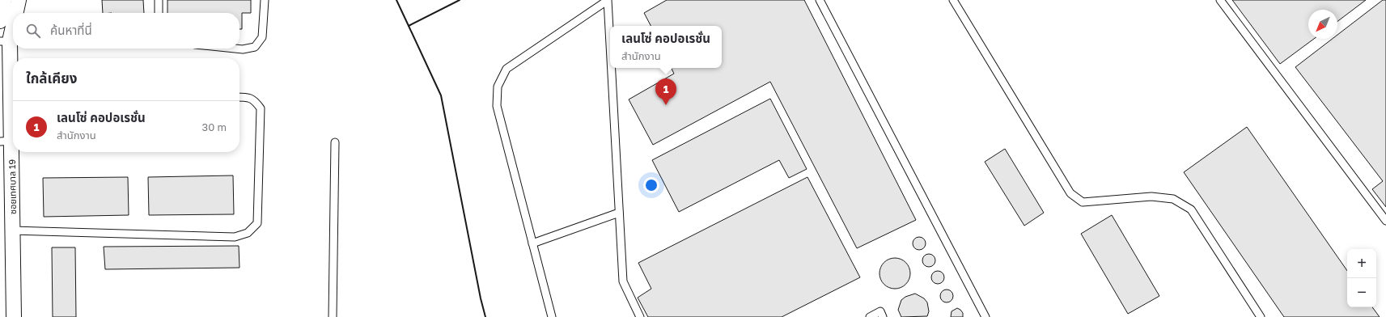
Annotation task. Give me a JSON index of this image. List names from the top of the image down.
{
  "streets": {
    "street": ["ซอยเทศบาล 19"]
  },
  "north": "bottom left",
  "page": {
    "search": "ค้นหาที่นี่",
    "popup": ["เลนโซ่ คอปอเรชั่น", "สำนักงาน"],
    "heading": "ใกล้เคียง",
    "pins": "1",
    "list": [
      {
        "mark": "1",
        "name": "เลนโซ่ คอปอเรชั่น",
        "note": "สำนักงาน",
        "value": "30 m"
      }
    ],
    "map_buttons": ["+", "−"]
  }
}
